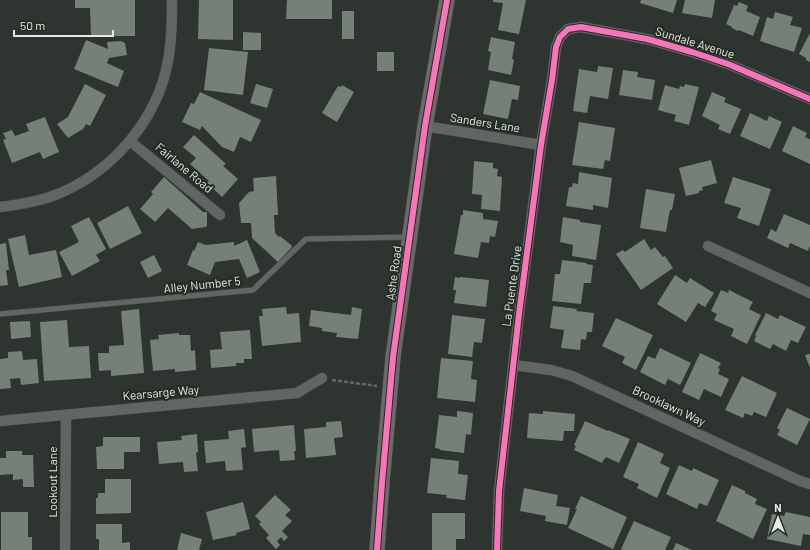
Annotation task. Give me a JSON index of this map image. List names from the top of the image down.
{
  "streets": {
    "street": [
      "Sundale Avenue",
      "Sanders Lane",
      "Fairlane Road",
      "Ashe Road",
      "La Puente Drive",
      "Kearsarge Way",
      "Brooklawn Way",
      "Lookout Lane"
    ],
    "lane": ["Alley Number 5"]
  },
  "crossings": [
    ["Sundale Avenue", "La Puente Drive"],
    ["Sanders Lane", "Ashe Road"],
    ["Sanders Lane", "La Puente Drive"],
    ["Ashe Road", "Alley Number 5"],
    ["La Puente Drive", "Brooklawn Way"],
    ["Kearsarge Way", "Lookout Lane"]
  ],
  "scale_bar": "50 m",
  "north": "top"
}
